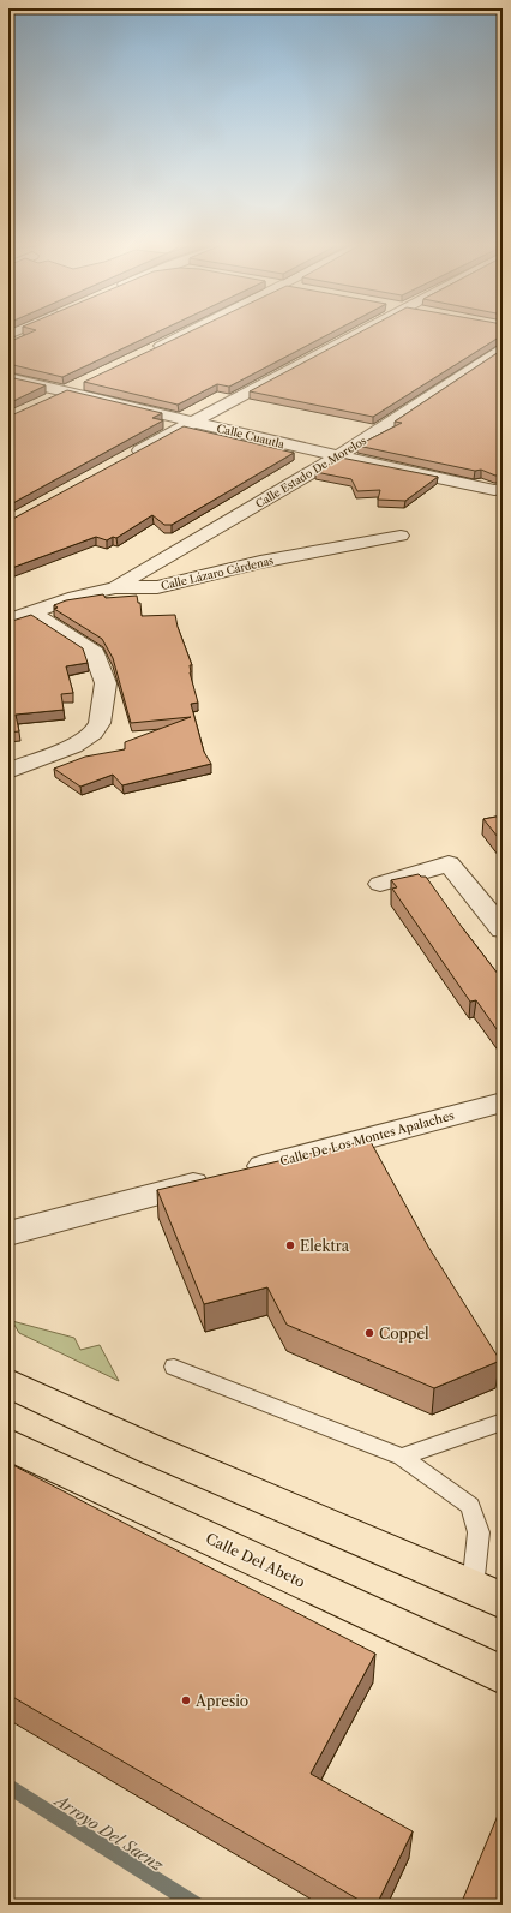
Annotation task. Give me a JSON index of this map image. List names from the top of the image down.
{
  "streets": {
    "main road": ["Calle Del Abeto"],
    "street": [
      "Calle Cuautla",
      "Calle Estado De Morelos",
      "Calle Lázaro Cárdenas",
      "Calle De Los Montes Apalaches"
    ]
  },
  "crossings": [
    ["Calle Cuautla", "Calle Estado De Morelos"],
    ["Calle Estado De Morelos", "Calle Lázaro Cárdenas"]
  ],
  "water": ["Arroyo Del Saenz"],
  "places": ["Elektra", "Coppel", "Apresio"]
}
